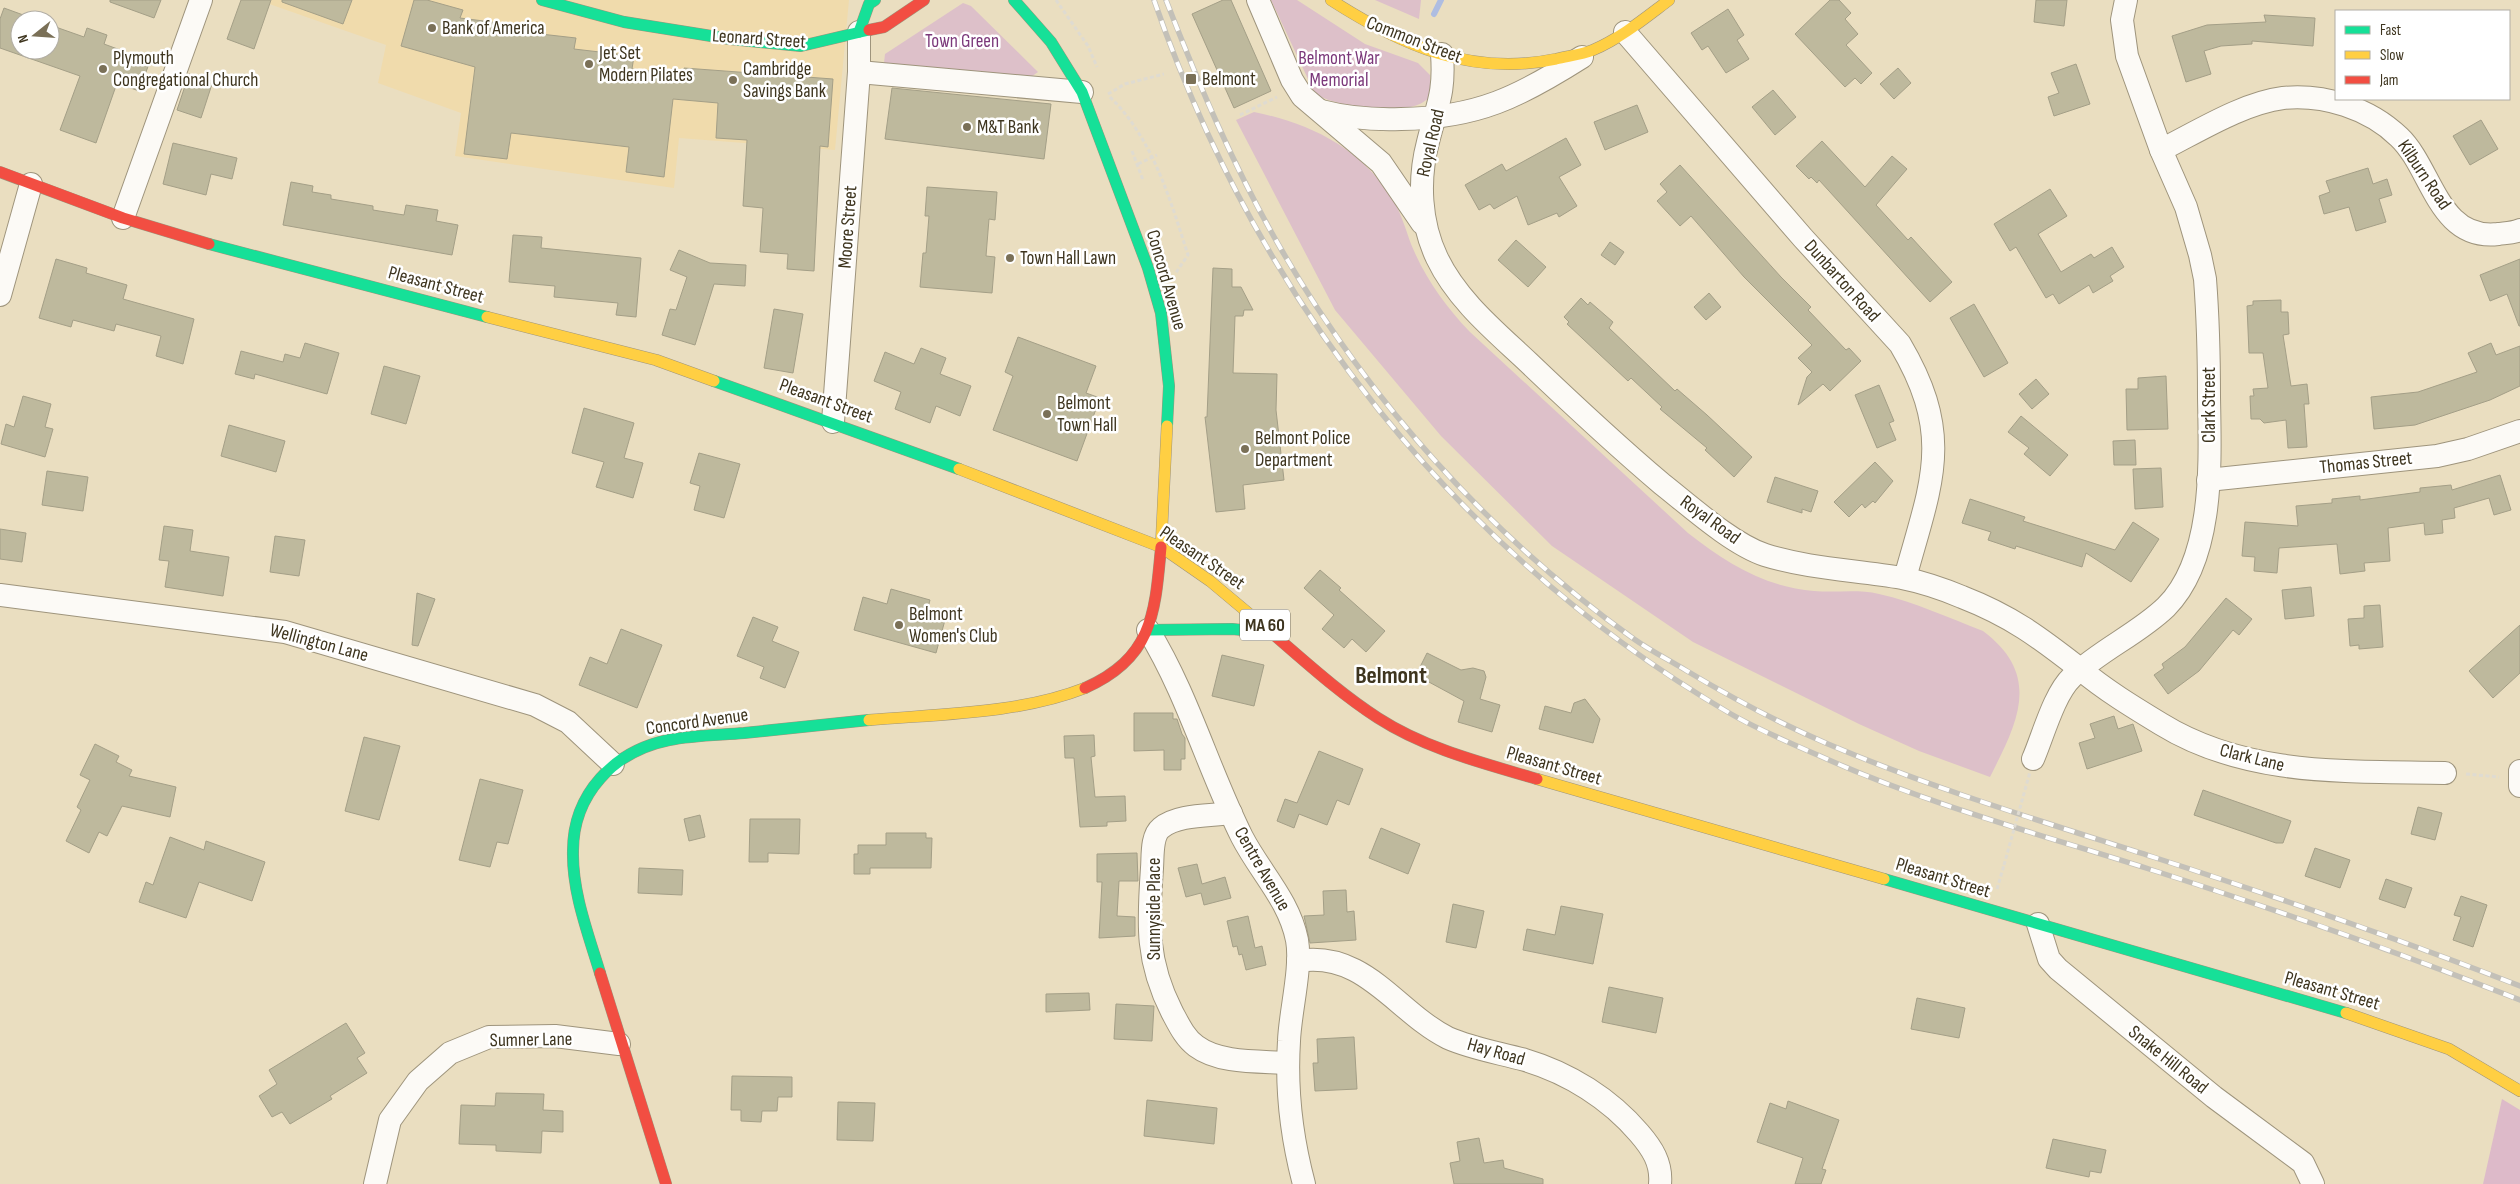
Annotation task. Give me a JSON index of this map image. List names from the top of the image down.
{
  "streets": {
    "main road": [
      "Leonard Street",
      "Common Street",
      "Concord Avenue",
      "Pleasant Street",
      "MA 60"
    ],
    "street": [
      "Royal Road",
      "Kilburn Road",
      "Moore Street",
      "Dunbarton Road",
      "Clark Street",
      "Thomas Street",
      "Wellington Lane",
      "Clark Lane",
      "Centre Avenue",
      "Sunnyside Place",
      "Sumner Lane",
      "Hay Road",
      "Snake Hill Road"
    ]
  },
  "crossings": [
    ["Leonard Street", "Moore Street"],
    ["Common Street", "Royal Road"],
    ["Common Street", "Dunbarton Road"],
    ["Royal Road", "Dunbarton Road"],
    ["Royal Road", "Clark Street"],
    ["Royal Road", "Clark Lane"],
    ["Kilburn Road", "Clark Street"],
    ["Moore Street", "Pleasant Street"],
    ["Concord Avenue", "Pleasant Street"],
    ["Concord Avenue", "Wellington Lane"],
    ["Concord Avenue", "Centre Avenue"],
    ["Concord Avenue", "Sumner Lane"],
    ["Pleasant Street", "Snake Hill Road"],
    ["Clark Street", "Thomas Street"],
    ["Clark Street", "Clark Lane"],
    ["Centre Avenue", "Sunnyside Place"],
    ["Centre Avenue", "Hay Road"]
  ],
  "districts": ["Belmont"],
  "parks": ["Town Green", "Belmont War Memorial"],
  "places": {
    "other": [
      "Bank of America",
      "Jet Set Modern Pilates",
      "Plymouth Congregational Church",
      "Cambridge Savings Bank",
      "M&T Bank",
      "Town Hall Lawn",
      "Belmont Town Hall",
      "Belmont Police Department",
      "Belmont Women's Club"
    ],
    "transit": ["Belmont"]
  },
  "legend": ["Fast", "Slow", "Jam"],
  "north": "left"
}
